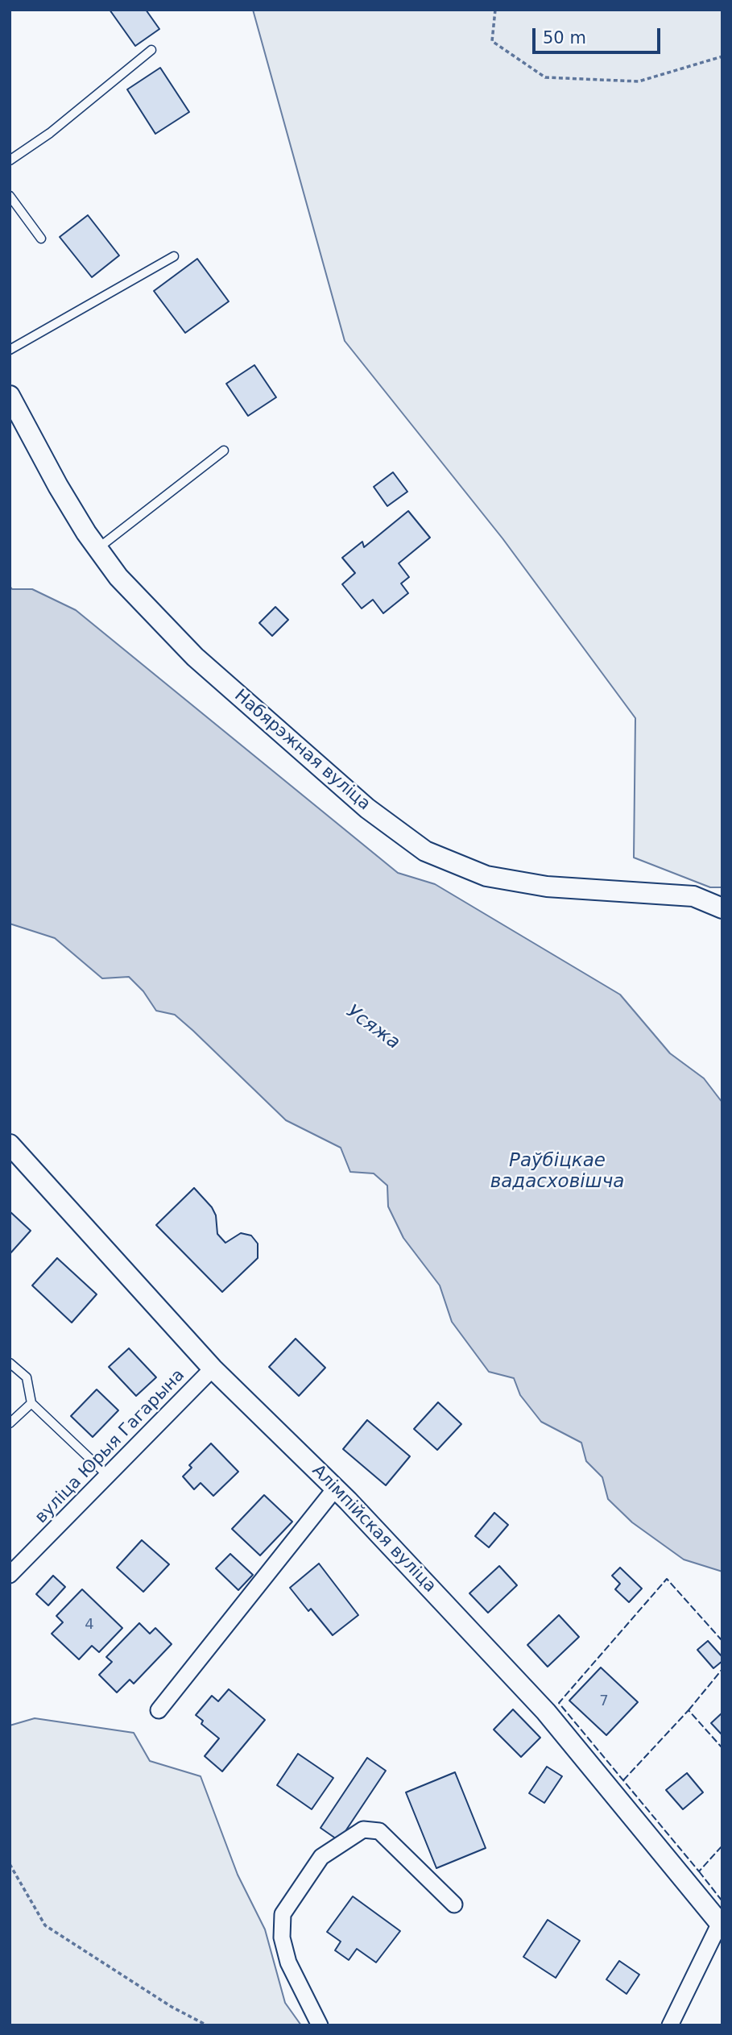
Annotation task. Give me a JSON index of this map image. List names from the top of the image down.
{
  "streets": {
    "street": ["Набярэжная вуліца", "вуліца Юрыя Гагарына", "Алімпійская вуліца"]
  },
  "crossings": [
    ["вуліца Юрыя Гагарына", "Алімпійская вуліца"]
  ],
  "water": ["Усяжа", "Раўбіцкае вадасховішча"],
  "house_numbers": ["4", "7"],
  "scale_bar": "50 m"
}
